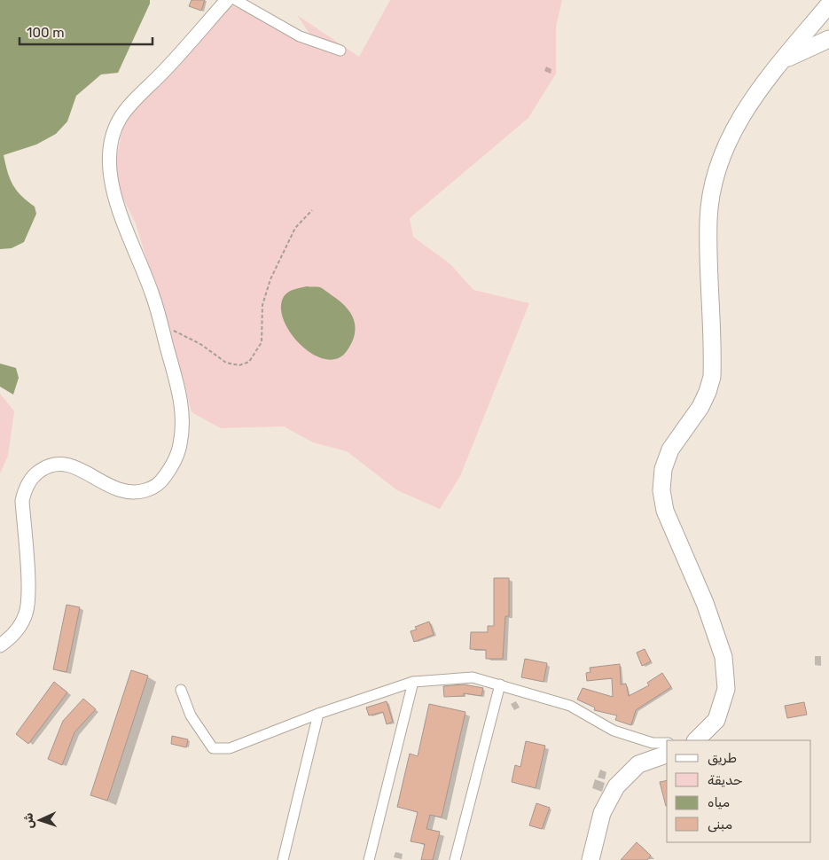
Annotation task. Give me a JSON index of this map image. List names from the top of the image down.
{
  "legend": [
    "طريق",
    "حديقة",
    "مياه",
    "مبنى"
  ],
  "scale_bar": "100 m",
  "north": "left"
}
